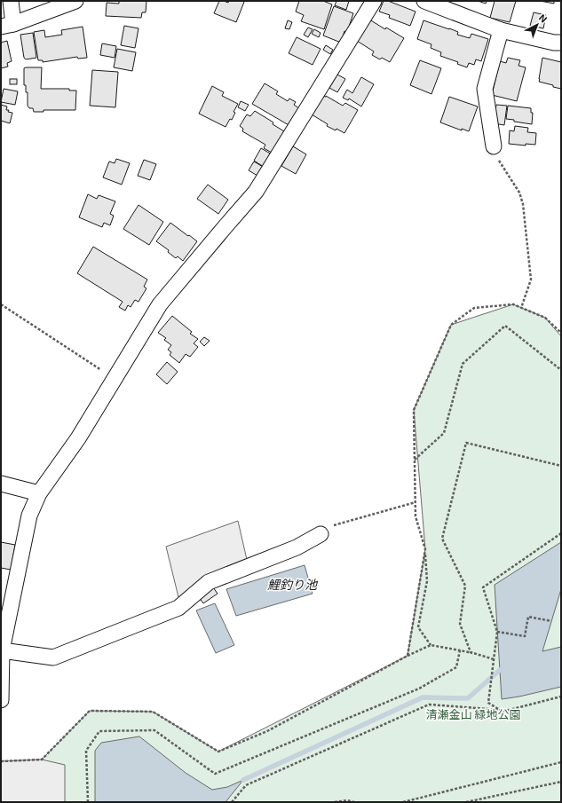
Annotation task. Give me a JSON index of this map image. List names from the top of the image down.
{
  "water": ["鯉釣り池"],
  "parks": ["清瀬金山 緑地公園"],
  "north": "top right"
}
